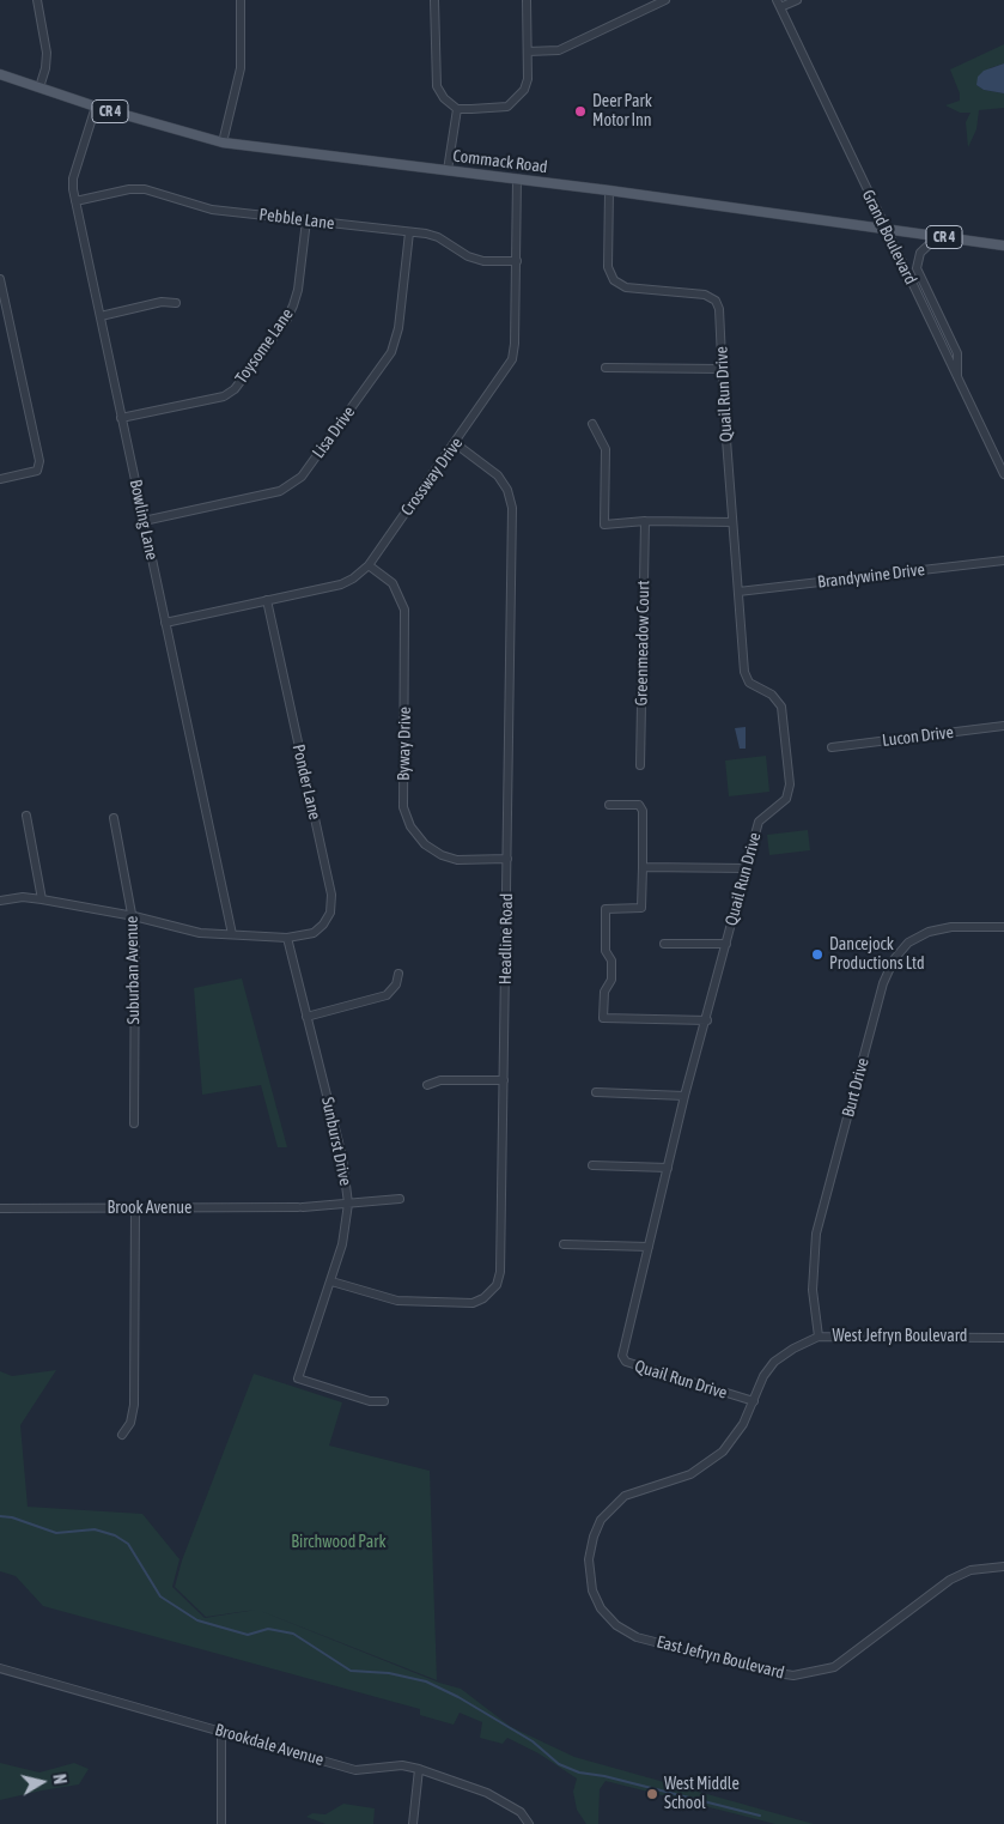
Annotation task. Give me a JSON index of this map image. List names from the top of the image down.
{
  "streets": {
    "main road": ["CR 4", "Commack Road"],
    "street": [
      "Pebble Lane",
      "Grand Boulevard",
      "Toysome Lane",
      "Quail Run Drive",
      "Lisa Drive",
      "Crossway Drive",
      "Bowling Lane",
      "Brandywine Drive",
      "Greenmeadow Court",
      "Lucon Drive",
      "Byway Drive",
      "Ponder Lane",
      "Headline Road",
      "Suburban Avenue",
      "Burt Drive",
      "Sunburst Drive",
      "Brook Avenue",
      "West Jefryn Boulevard",
      "East Jefryn Boulevard",
      "Brookdale Avenue"
    ]
  },
  "crossings": [
    ["Commack Road", "Grand Boulevard"],
    ["Commack Road", "Quail Run Drive"],
    ["Commack Road", "Crossway Drive"],
    ["Commack Road", "Bowling Lane"],
    ["Pebble Lane", "Toysome Lane"],
    ["Pebble Lane", "Lisa Drive"],
    ["Pebble Lane", "Crossway Drive"],
    ["Pebble Lane", "Bowling Lane"],
    ["Toysome Lane", "Bowling Lane"],
    ["Quail Run Drive", "Brandywine Drive"],
    ["Quail Run Drive", "West Jefryn Boulevard"],
    ["Lisa Drive", "Bowling Lane"],
    ["Crossway Drive", "Bowling Lane"],
    ["Crossway Drive", "Byway Drive"],
    ["Crossway Drive", "Ponder Lane"],
    ["Crossway Drive", "Headline Road"],
    ["Bowling Lane", "Ponder Lane"],
    ["Byway Drive", "Headline Road"],
    ["Ponder Lane", "Suburban Avenue"],
    ["Ponder Lane", "Sunburst Drive"],
    ["Headline Road", "Sunburst Drive"],
    ["Burt Drive", "West Jefryn Boulevard"],
    ["Sunburst Drive", "Brook Avenue"],
    ["West Jefryn Boulevard", "East Jefryn Boulevard"]
  ],
  "parks": ["Birchwood Park"],
  "places": ["Deer Park Motor Inn", "Dancejock Productions Ltd", "West Middle School"],
  "north": "right"
}
